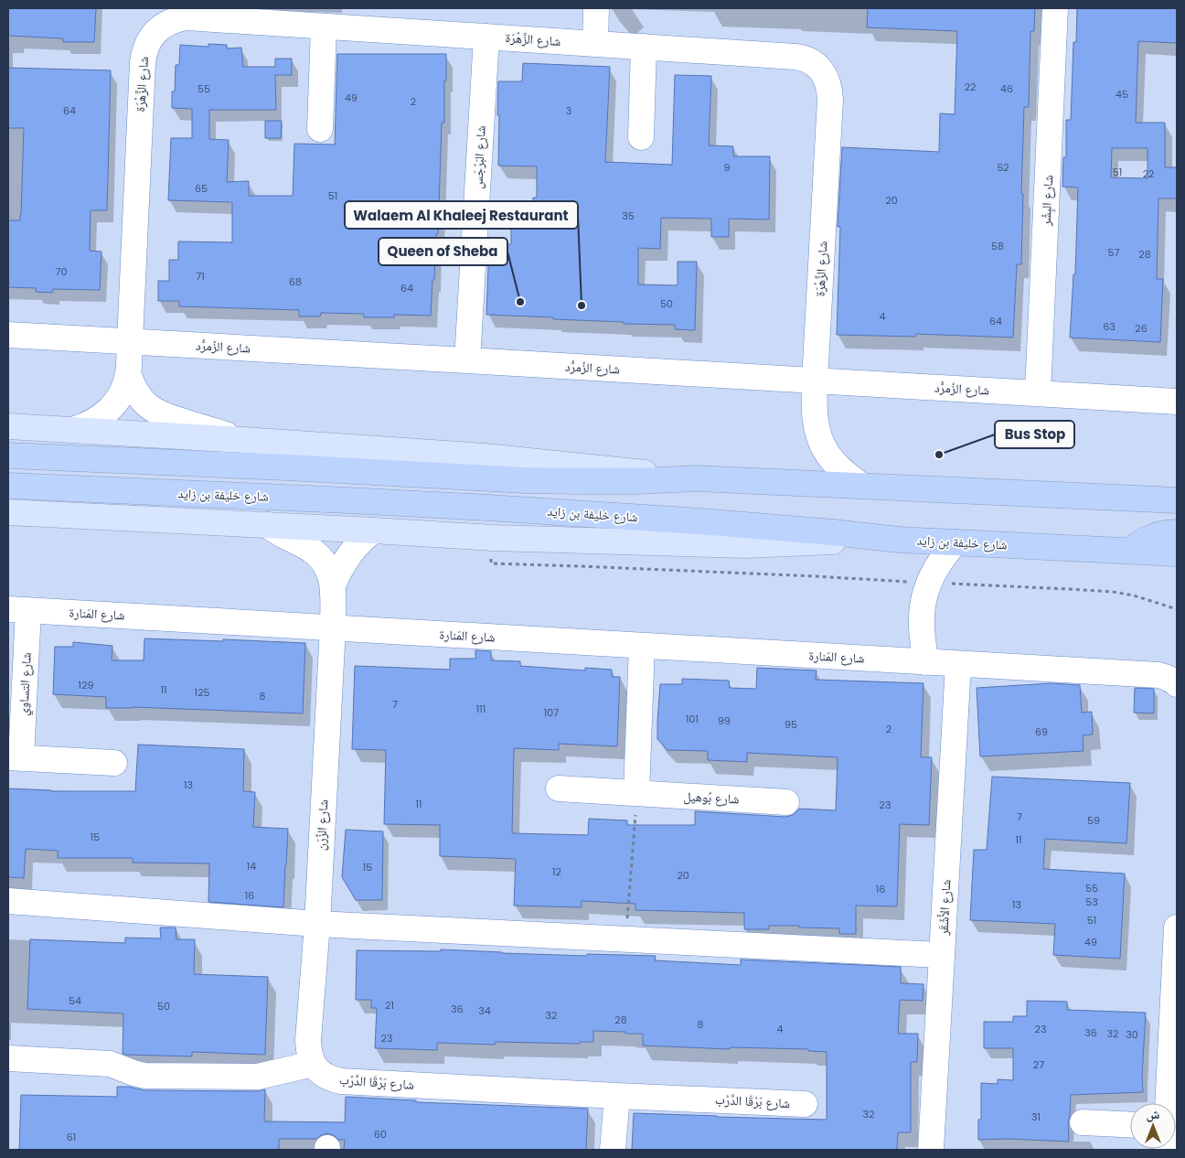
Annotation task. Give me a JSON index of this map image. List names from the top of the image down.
{
  "streets": {
    "highway": ["شارع خليفة بن زايد"],
    "street": [
      "شارع الزَّهْرَة",
      "شارع البَرْجَس",
      "شارع البِشْر",
      "شارع الزُمرُّد",
      "شارع المَنارة",
      "شارع التساوي",
      "شارع بُوهيل",
      "شارع الزِّرَن",
      "شارع الأَشْقَر",
      "شارع بَرْقَا الدَّرْب"
    ]
  },
  "crossings": [
    ["شارع الزَّهْرَة", "شارع البَرْجَس"],
    ["شارع الزَّهْرَة", "شارع الزُمرُّد"],
    ["شارع البَرْجَس", "شارع الزُمرُّد"],
    ["شارع البِشْر", "شارع الزُمرُّد"],
    ["شارع المَنارة", "شارع التساوي"],
    ["شارع المَنارة", "شارع الزِّرَن"],
    ["شارع المَنارة", "شارع الأَشْقَر"],
    ["شارع الزِّرَن", "شارع بَرْقَا الدَّرْب"]
  ],
  "places": ["Queen of Sheba", "Walaem Al Khaleej Restaurant", "Bus Stop"],
  "house_numbers": [
    "22",
    "55",
    "46",
    "45",
    "49",
    "2",
    "64",
    "3",
    "9",
    "52",
    "51",
    "22",
    "65",
    "51",
    "20",
    "35",
    "58",
    "57",
    "28",
    "70",
    "71",
    "68",
    "64",
    "50",
    "4",
    "64",
    "63",
    "26",
    "129",
    "11",
    "125",
    "8",
    "7",
    "111",
    "107",
    "101",
    "99",
    "95",
    "2",
    "69",
    "13",
    "11",
    "23",
    "7",
    "59",
    "15",
    "11",
    "14",
    "15",
    "12",
    "20",
    "55",
    "16",
    "16",
    "53",
    "13",
    "51",
    "49",
    "54",
    "21",
    "50",
    "36",
    "34",
    "32",
    "28",
    "8",
    "4",
    "23",
    "36",
    "32",
    "30",
    "23",
    "27",
    "32",
    "31",
    "60",
    "61"
  ],
  "north": "top"
}
